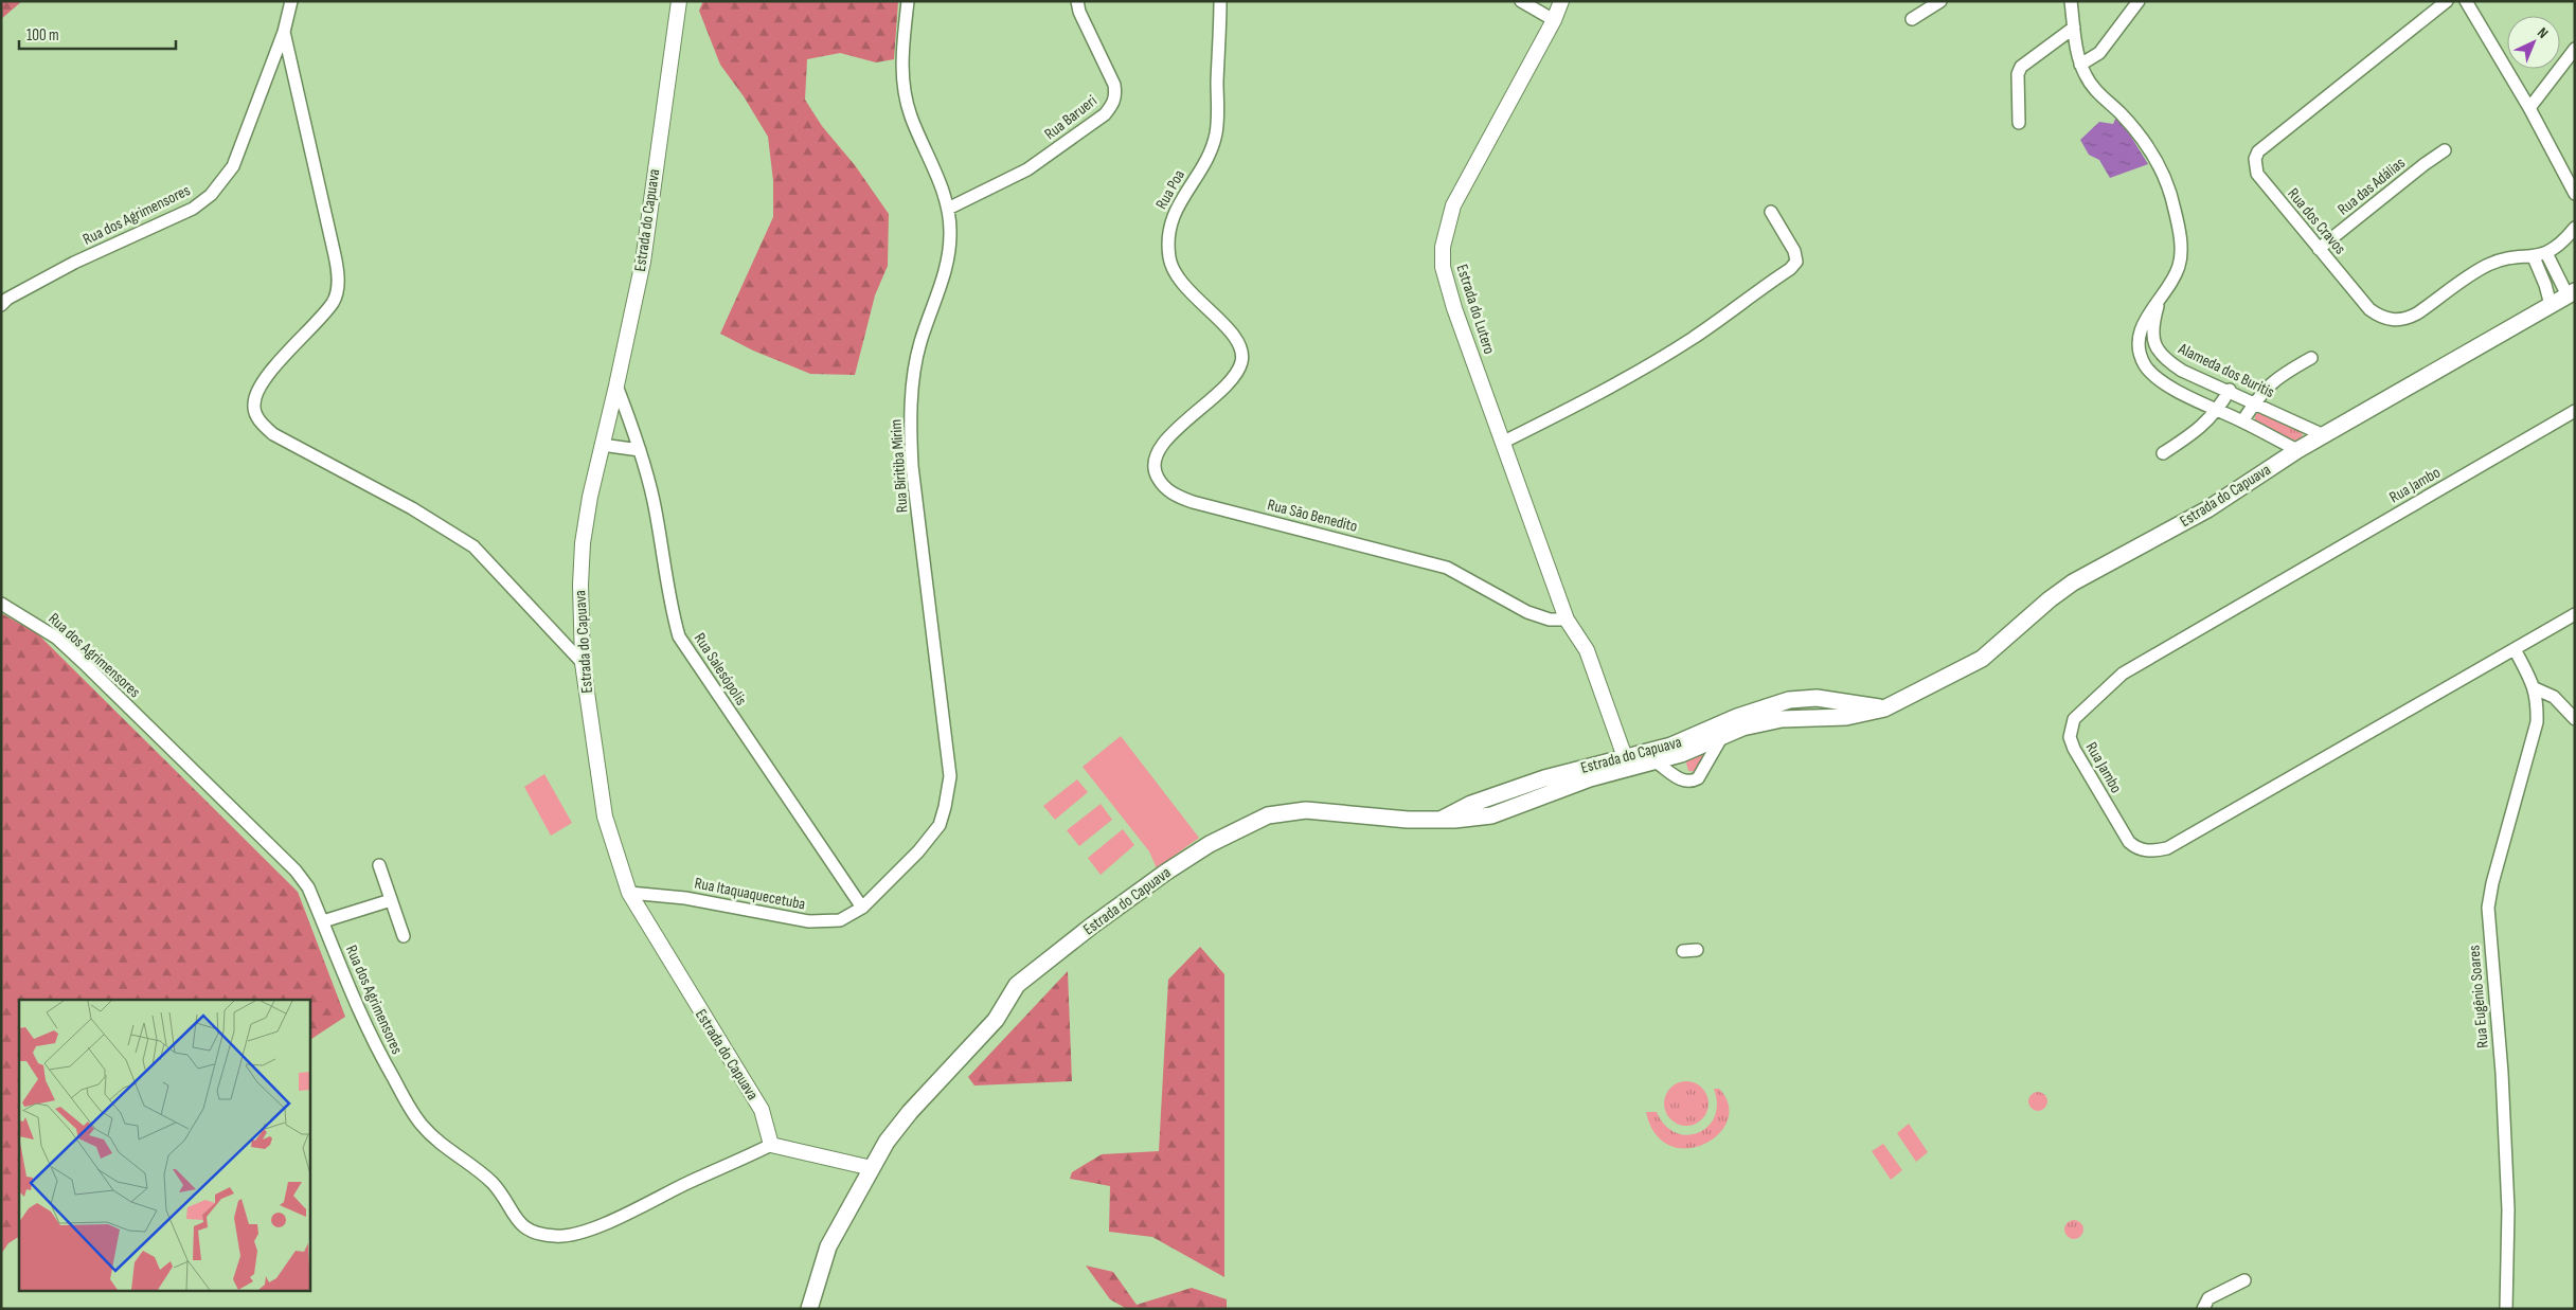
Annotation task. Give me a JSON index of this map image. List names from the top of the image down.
{
  "streets": {
    "main road": ["Estrada do Capuava"],
    "street": [
      "Rua Barueri",
      "Rua das Adálias",
      "Rua Poa",
      "Rua dos Agrimensores",
      "Rua dos Cravos",
      "Estrada do Lutero",
      "Alameda dos Buritis",
      "Rua Biritiba Mirim",
      "Rua Jambo",
      "Rua São Benedito",
      "Rua Salesópolis",
      "Rua Itaquaquecetuba",
      "Rua Eugênio Soares"
    ]
  },
  "crossings": [
    ["Rua Barueri", "Rua Biritiba Mirim"],
    ["Rua das Adálias", "Rua dos Cravos"],
    ["Rua Poa", "Rua São Benedito"],
    ["Rua dos Agrimensores", "Estrada do Capuava"],
    ["Estrada do Capuava", "Estrada do Lutero"],
    ["Estrada do Capuava", "Alameda dos Buritis"],
    ["Estrada do Capuava", "Rua Salesópolis"],
    ["Estrada do Capuava", "Rua Itaquaquecetuba"],
    ["Estrada do Lutero", "Rua São Benedito"],
    ["Rua Biritiba Mirim", "Rua Salesópolis"],
    ["Rua Biritiba Mirim", "Rua Itaquaquecetuba"],
    ["Rua Salesópolis", "Rua Itaquaquecetuba"]
  ],
  "scale_bar": "100 m",
  "north": "top right"
}
